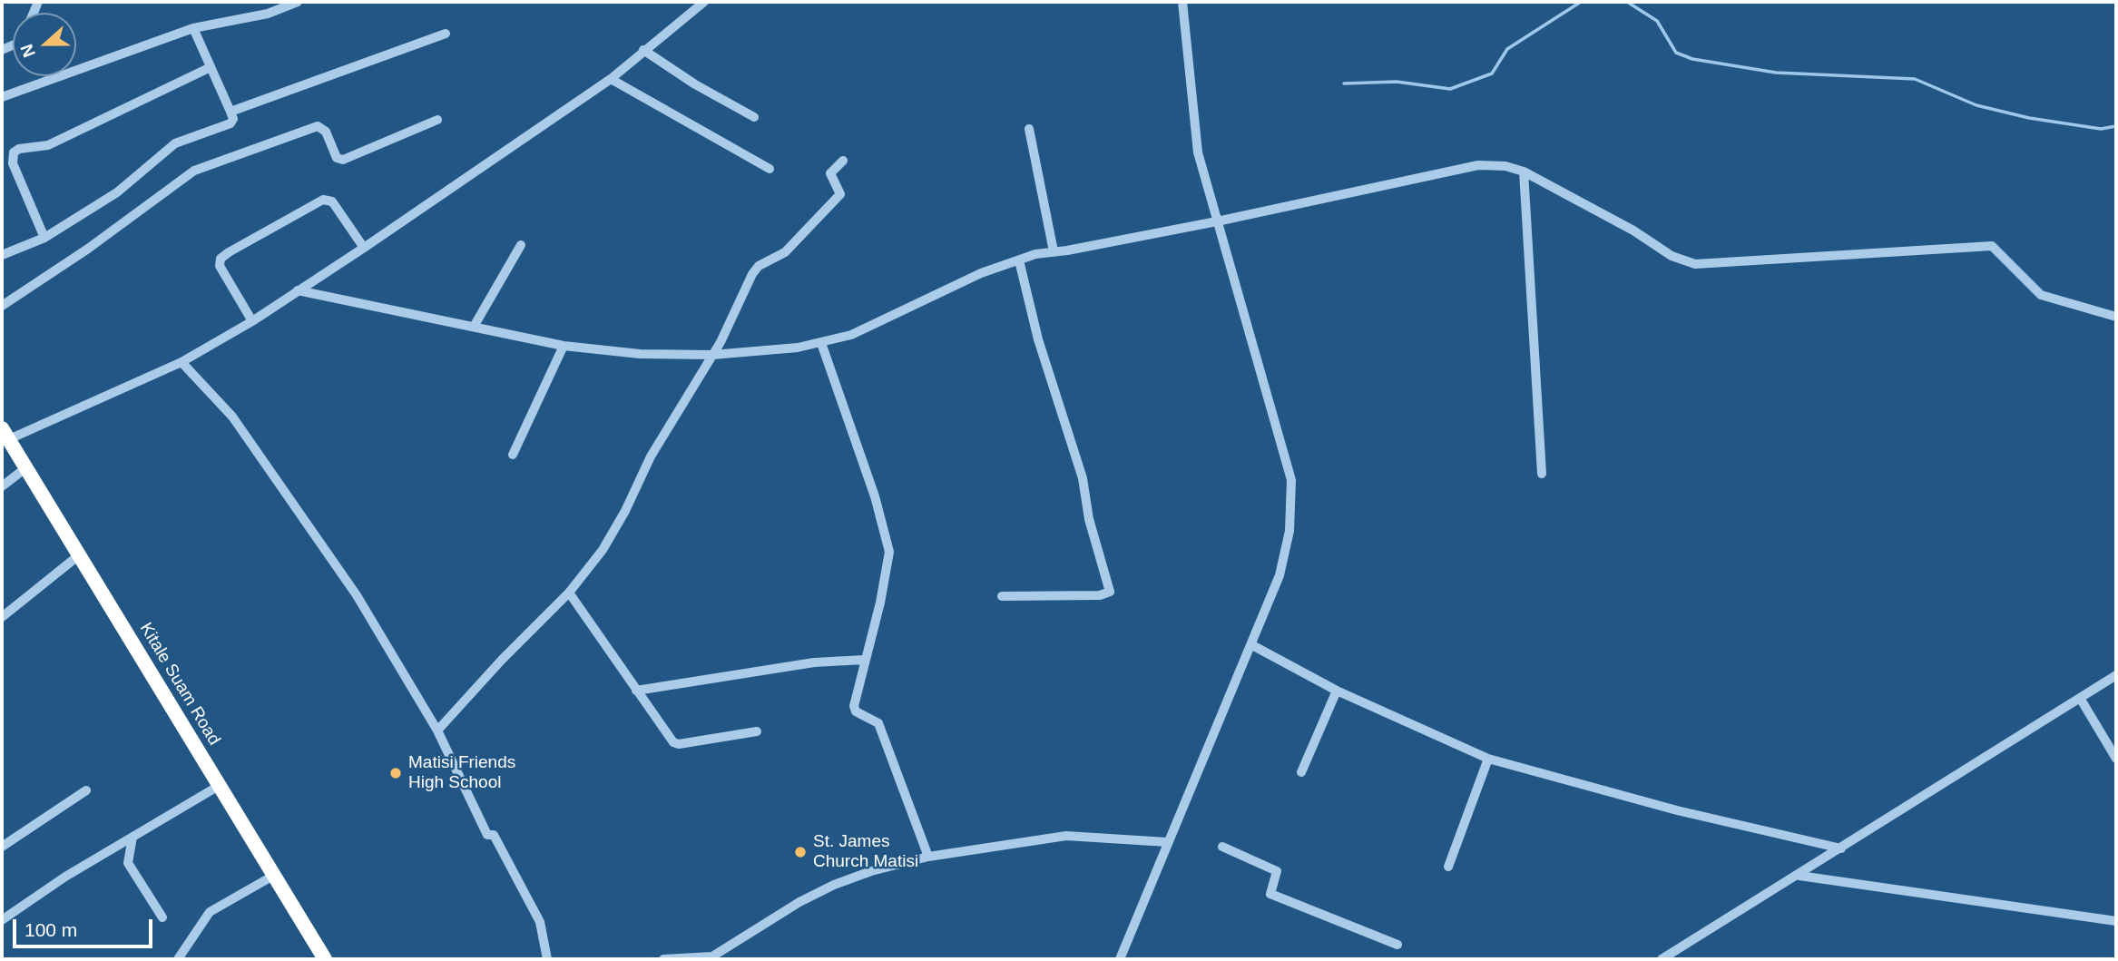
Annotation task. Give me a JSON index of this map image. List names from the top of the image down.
{
  "streets": {
    "highway": ["Kitale Suam Road"]
  },
  "places": ["Matisi Friends High School", "St. James Church Matisi"],
  "scale_bar": "100 m",
  "north": "left"
}
